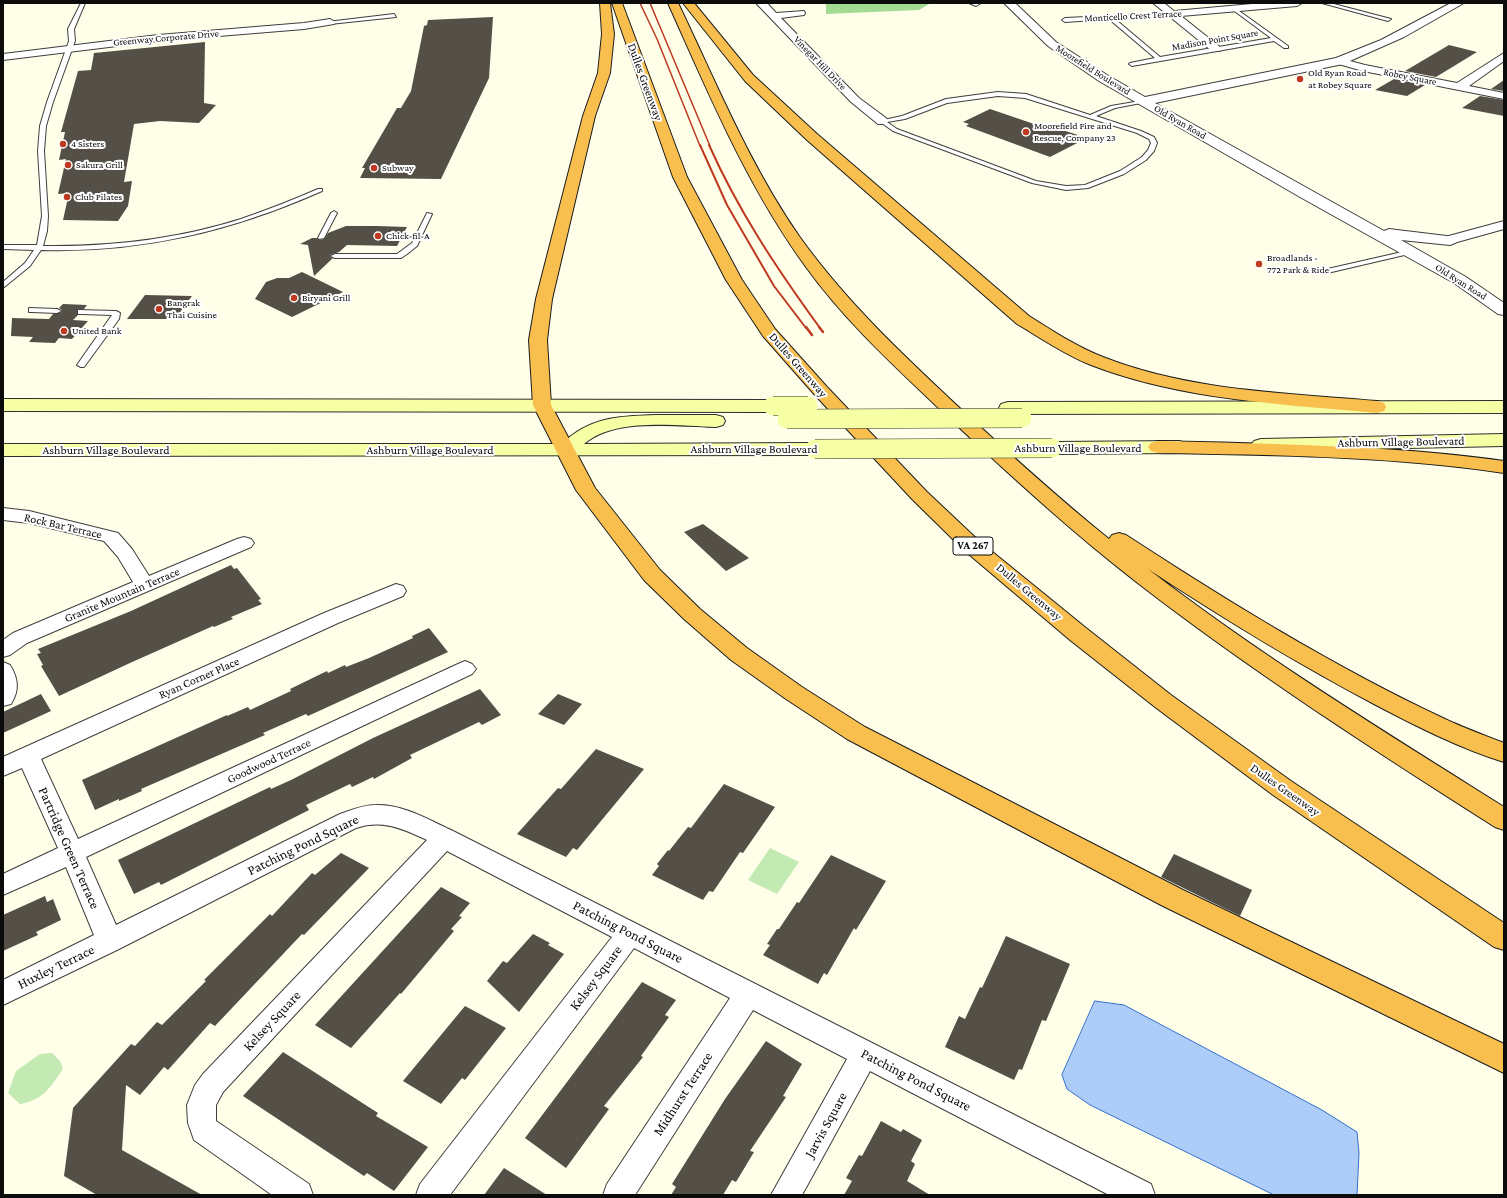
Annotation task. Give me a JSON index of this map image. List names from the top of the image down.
{
  "streets": {
    "highway": ["Dulles Greenway", "VA 267"],
    "main road": ["Ashburn Village Boulevard"],
    "street": [
      "Monticello Crest Terrace",
      "Greenway Corporate Drive",
      "Vinegar Hill Drive",
      "Moorefield Boulevard",
      "Robey Square",
      "Old Ryan Road",
      "Rock Bar Terrace",
      "Granite Mountain Terrace",
      "Ryan Corner Place",
      "Goodwood Terrace",
      "Patching Pond Square",
      "Partridge Green Terrace",
      "Huxley Terrace",
      "Kelsey Square",
      "Midhurst Terrace",
      "Jarvis Square"
    ],
    "lane": ["Madison Point Square"]
  },
  "crossings": [
    ["Monticello Crest Terrace", "Madison Point Square"],
    ["Moorefield Boulevard", "Old Ryan Road"],
    ["Robey Square", "Old Ryan Road"],
    ["Rock Bar Terrace", "Granite Mountain Terrace"],
    ["Ryan Corner Place", "Partridge Green Terrace"],
    ["Goodwood Terrace", "Partridge Green Terrace"],
    ["Patching Pond Square", "Partridge Green Terrace"],
    ["Patching Pond Square", "Huxley Terrace"],
    ["Patching Pond Square", "Kelsey Square"],
    ["Patching Pond Square", "Midhurst Terrace"],
    ["Patching Pond Square", "Jarvis Square"],
    ["Partridge Green Terrace", "Huxley Terrace"]
  ],
  "places": [
    "Old Ryan Road at Robey Square",
    "Moorefield Fire and Rescue, Company 23",
    "4 Sisters",
    "Sakura Grill",
    "Subway",
    "Club Pilates",
    "Chick-fil-A",
    "Broadlands - 772 Park & Ride",
    "Biryani Grill",
    "Bangrak Thai Cuisine",
    "United Bank"
  ]
}
